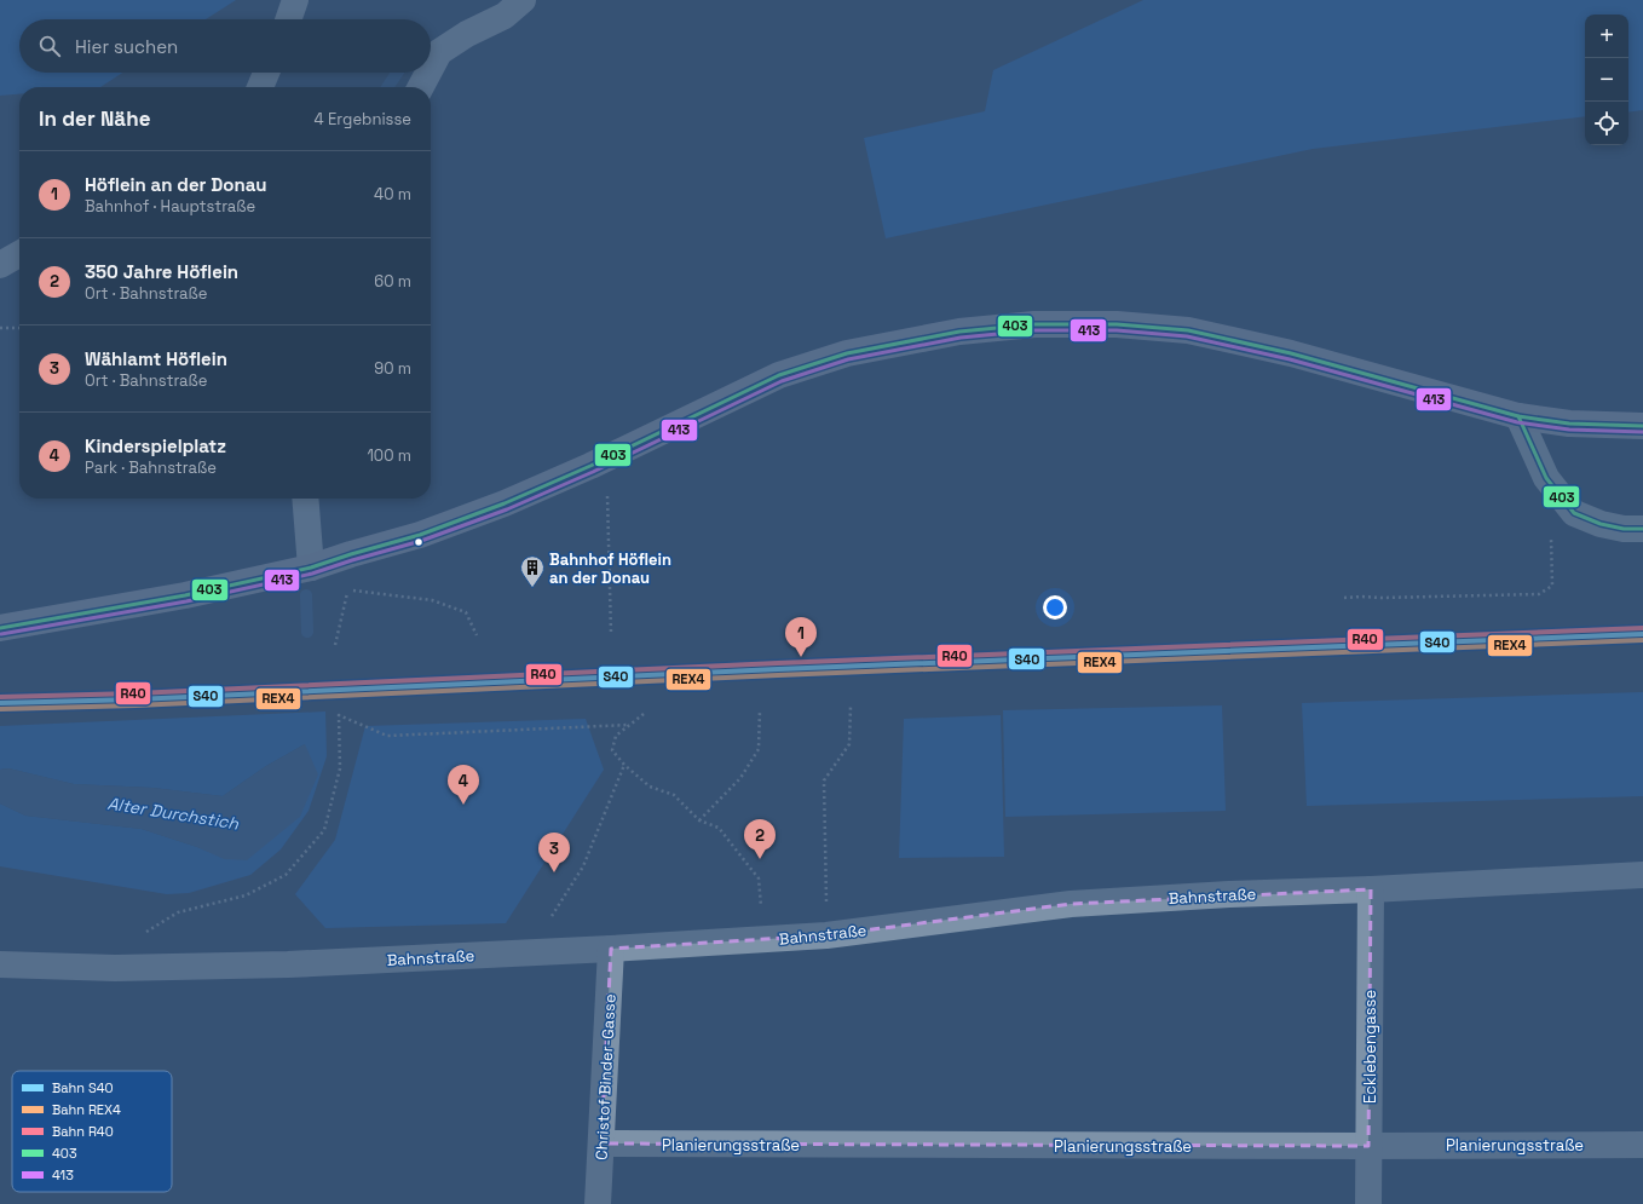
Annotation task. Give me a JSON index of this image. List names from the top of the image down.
{
  "streets": {
    "street": [
      "Bahnstraße",
      "Ecklebengasse",
      "Christof Binder-Gasse",
      "Planierungsstraße"
    ]
  },
  "crossings": [
    ["Bahnstraße", "Ecklebengasse"],
    ["Bahnstraße", "Christof Binder-Gasse"],
    ["Ecklebengasse", "Planierungsstraße"],
    ["Christof Binder-Gasse", "Planierungsstraße"]
  ],
  "water": ["Alter Durchstich"],
  "places": {
    "building": ["Bahnhof Höflein an der Donau"]
  },
  "lines": [
    "transit line 403",
    "transit line 413",
    "rail line R40",
    "rail line S40",
    "rail line REX4"
  ],
  "legend": [
    "Bahn S40",
    "Bahn REX4",
    "Bahn R40",
    "403",
    "413"
  ],
  "page": {
    "map_buttons": ["+", "−"],
    "search": "Hier suchen",
    "heading": ["In der Nähe", "4 Ergebnisse"],
    "list": [
      {
        "mark": "1",
        "name": "Höflein an der Donau",
        "note": "Bahnhof · Hauptstraße",
        "value": "40 m"
      },
      {
        "mark": "2",
        "name": "350 Jahre Höflein",
        "note": "Ort · Bahnstraße",
        "value": "60 m"
      },
      {
        "mark": "3",
        "name": "Wählamt Höflein",
        "note": "Ort · Bahnstraße",
        "value": "90 m"
      },
      {
        "mark": "4",
        "name": "Kinderspielplatz",
        "note": "Park · Bahnstraße",
        "value": "100 m"
      }
    ],
    "pins": [
      "1",
      "4",
      "2",
      "3"
    ]
  }
}
